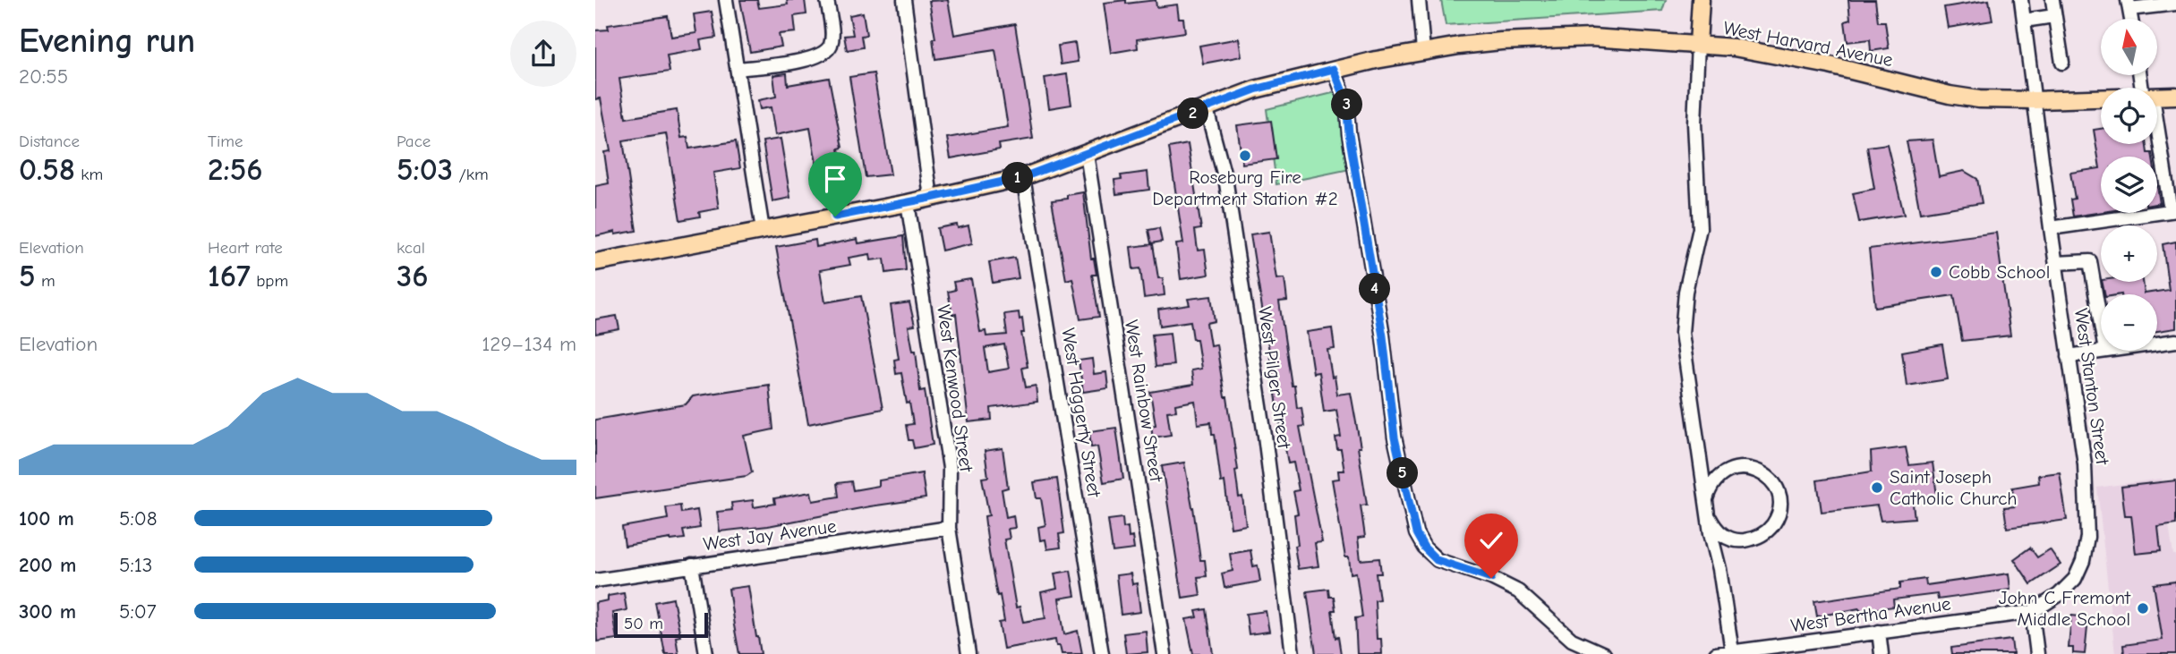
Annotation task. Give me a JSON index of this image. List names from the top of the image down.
{
  "streets": {
    "main road": ["West Harvard Avenue"],
    "street": [
      "West Pilger Street",
      "West Stanton Street",
      "West Kenwood Street",
      "West Rainbow Street",
      "West Haggerty Street",
      "West Jay Avenue",
      "West Bertha Avenue"
    ]
  },
  "crossings": [
    ["West Harvard Avenue", "West Pilger Street"],
    ["West Harvard Avenue", "West Stanton Street"],
    ["West Harvard Avenue", "West Kenwood Street"],
    ["West Harvard Avenue", "West Rainbow Street"],
    ["West Harvard Avenue", "West Haggerty Street"],
    ["West Stanton Street", "West Bertha Avenue"],
    ["West Kenwood Street", "West Jay Avenue"]
  ],
  "places": [
    "Roseburg Fire Department Station #2",
    "Cobb School",
    "Saint Joseph Catholic Church",
    "John C Fremont Middle School"
  ],
  "scale_bar": "50 m",
  "north": "top",
  "page": {
    "heading": ["Evening run", "20:55"],
    "map_buttons": ["+", "−"],
    "pins": [
      "3",
      "2",
      "1",
      "4",
      "5"
    ],
    "stats": [
      ["Distance", "0.58 km"],
      ["Time", "2:56"],
      ["Pace", "5:03 /km"],
      ["Elevation", "5 m"],
      ["Heart rate", "167 bpm"],
      ["kcal", "36"]
    ],
    "chart": ["Elevation", "129–134 m"],
    "list": [
      {
        "name": "100 m",
        "note": "5:08"
      },
      {
        "name": "200 m",
        "note": "5:13"
      },
      {
        "name": "300 m",
        "note": "5:07"
      }
    ],
    "scale": "50 m"
  }
}
